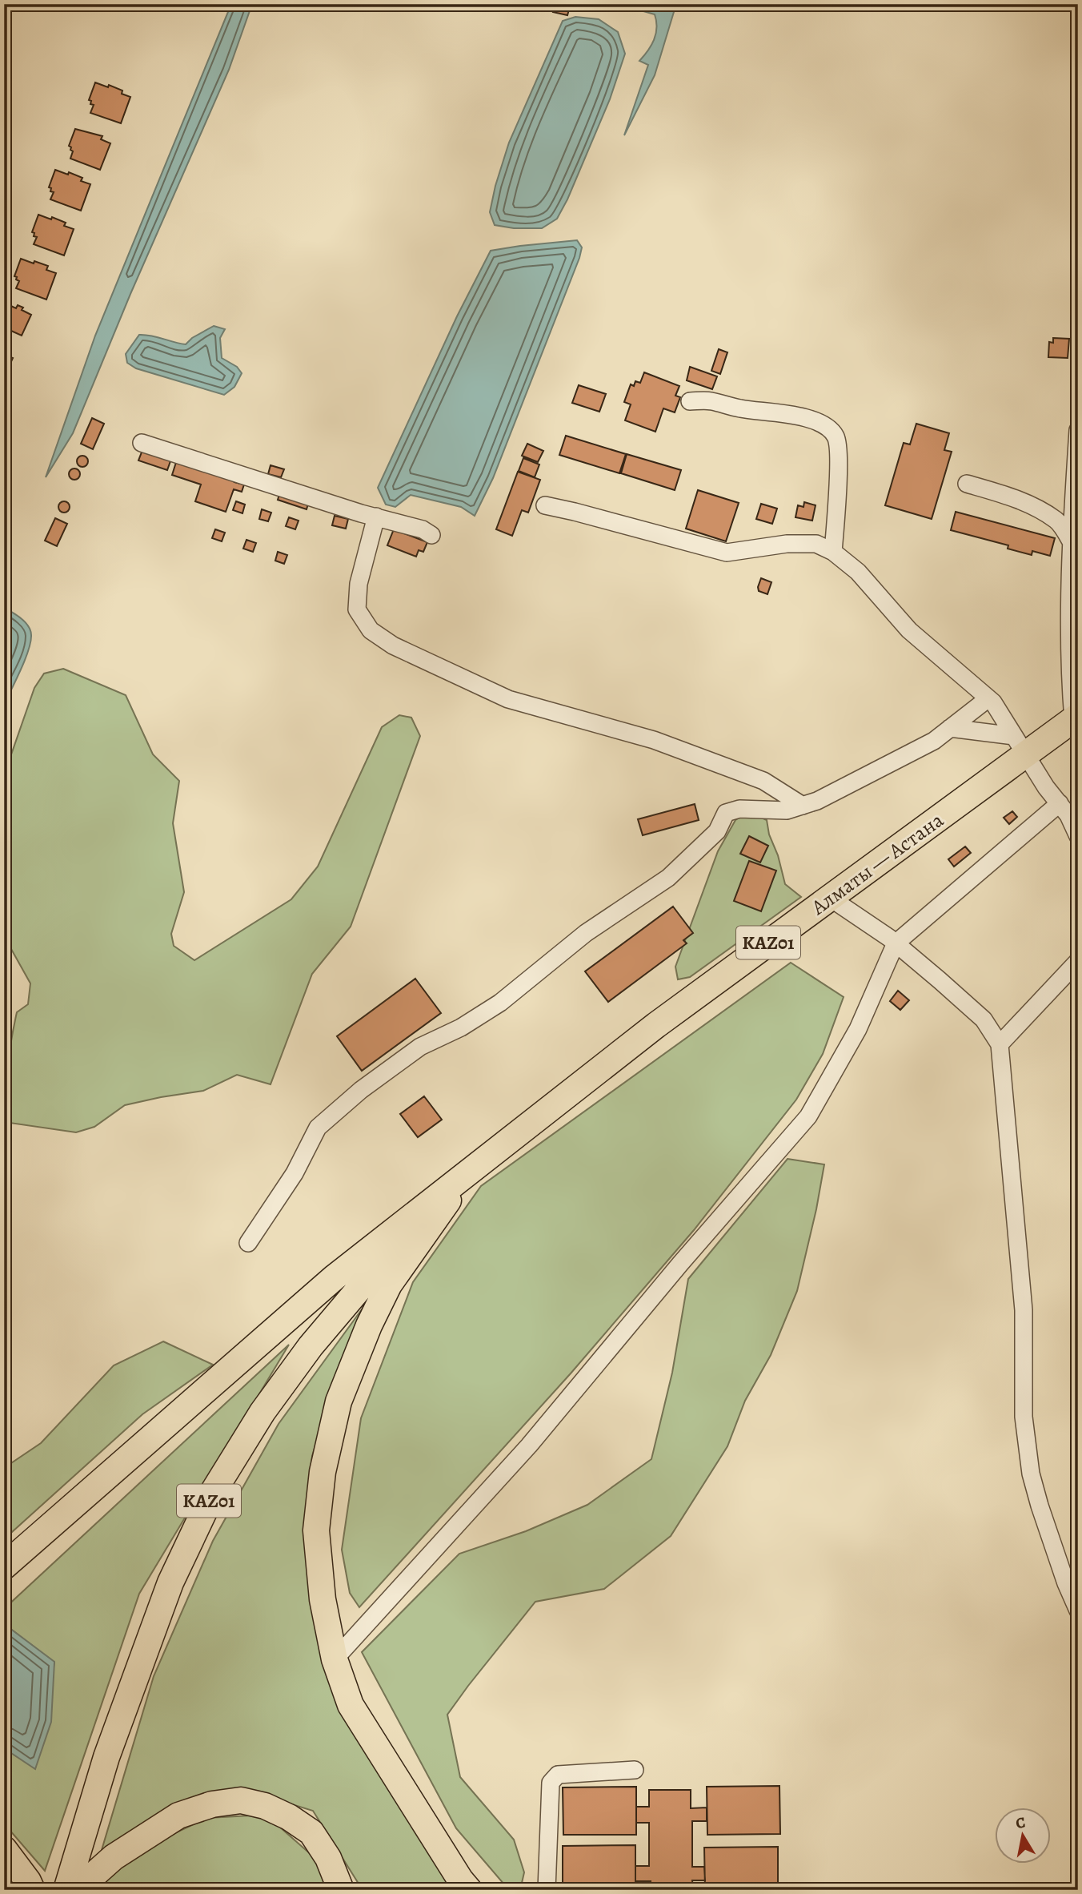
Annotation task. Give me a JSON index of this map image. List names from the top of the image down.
{
  "streets": {
    "highway": ["Алматы — Астана", "KАZ01"]
  },
  "crossings": [
    ["Алматы — Астана", "KАZ01"]
  ],
  "north": "top"
}
